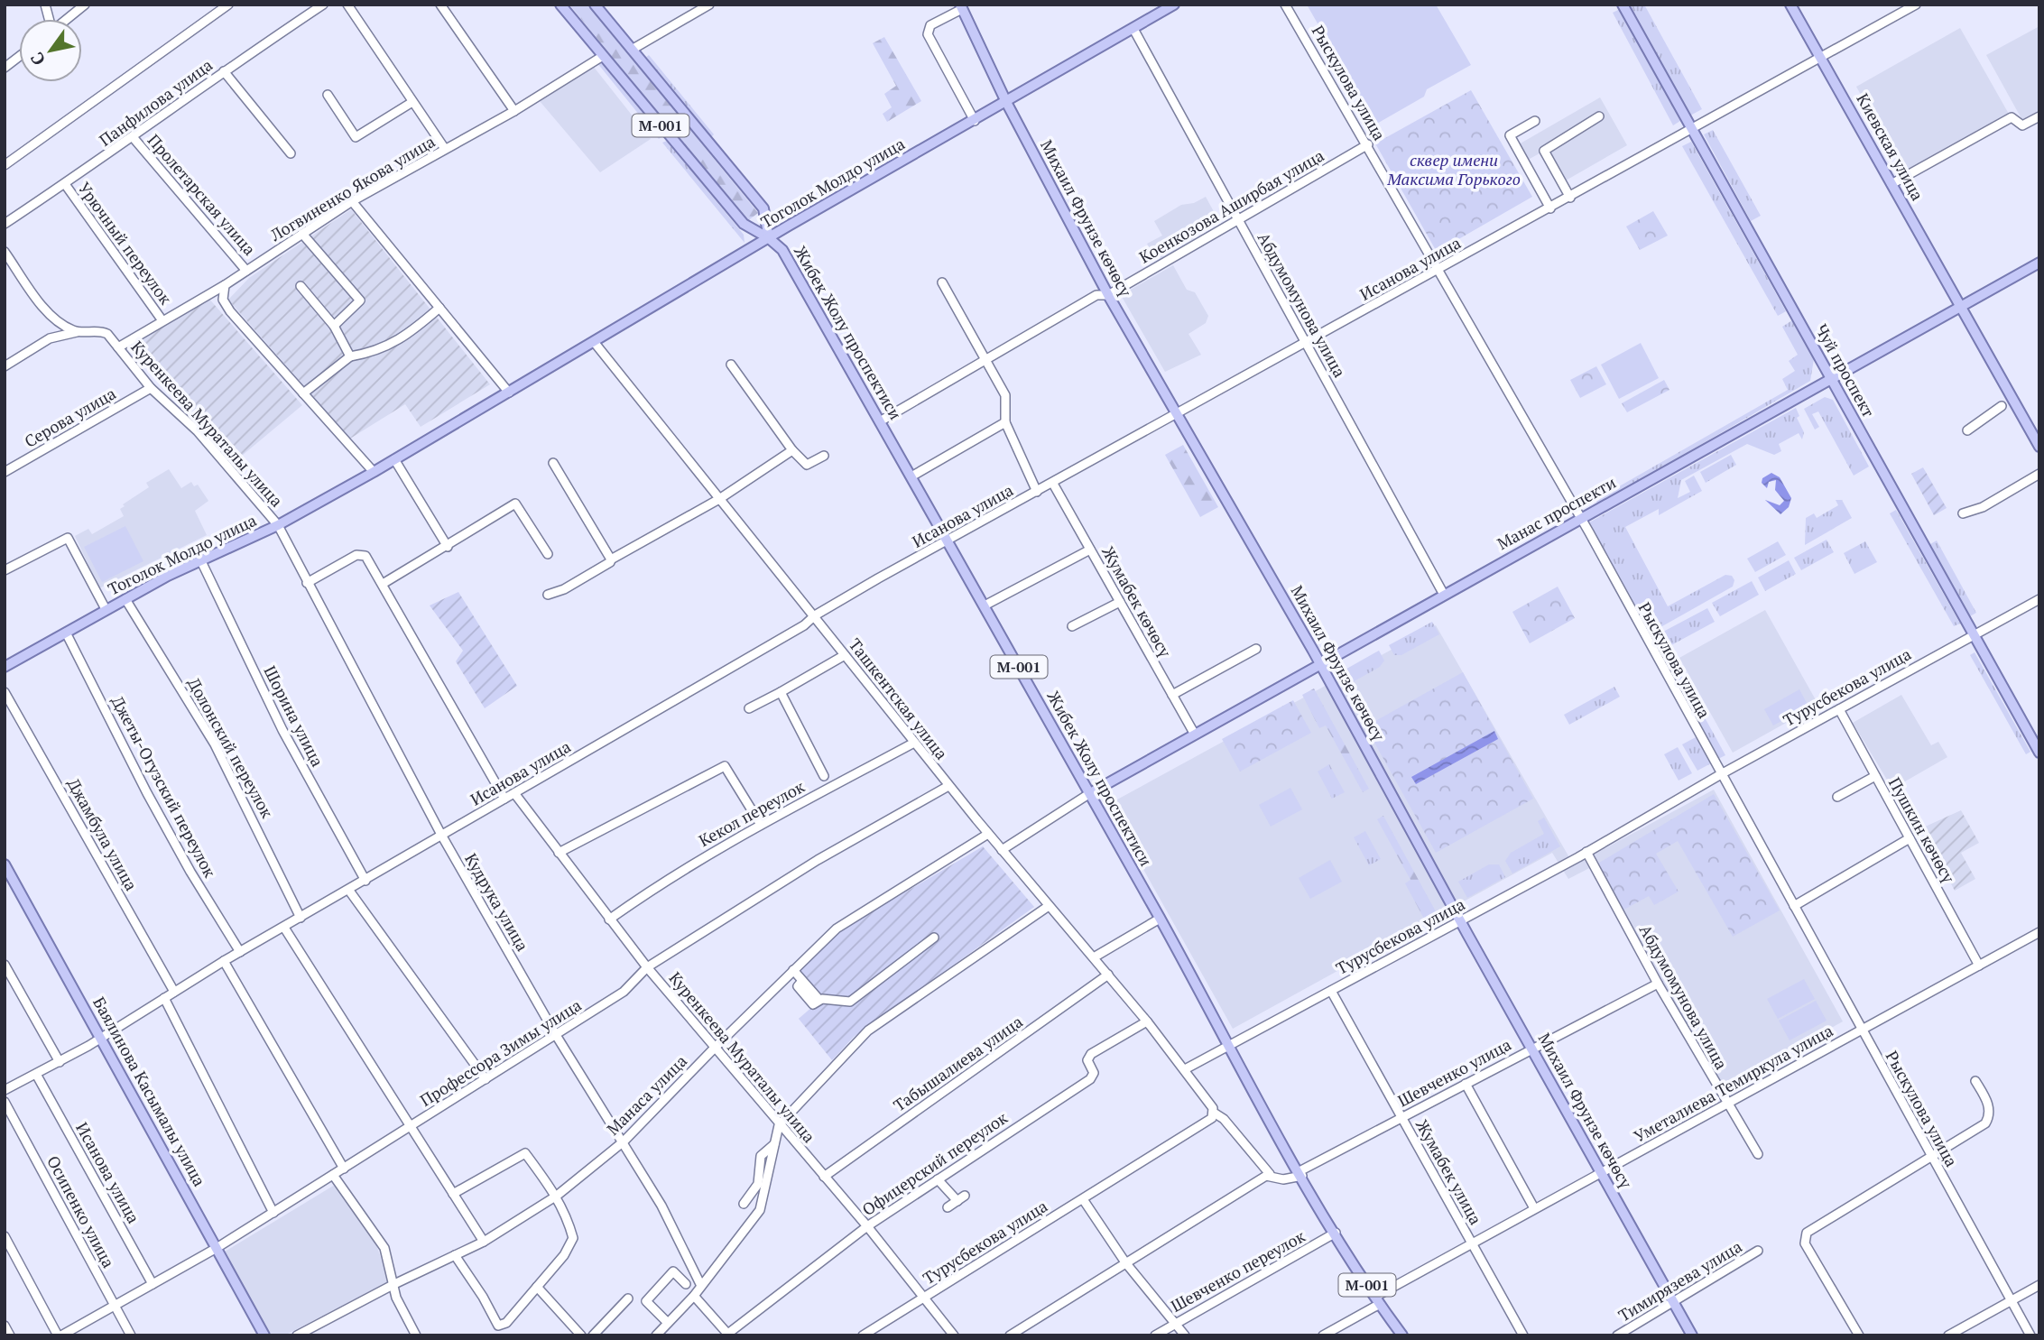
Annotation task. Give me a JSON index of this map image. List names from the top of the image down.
{
  "streets": {
    "main road": [
      "М-001",
      "Киевская улица",
      "Тоголок Молдо улица",
      "Михаил Фрунзе көчөсү",
      "Жибек Жолу проспектиси",
      "Чуй проспект",
      "Манас проспекти",
      "Баялинова Касымалы улица"
    ],
    "street": [
      "Рыскулова улица",
      "Панфилова улица",
      "Логвиненко Якова улица",
      "Пролетарская улица",
      "Коенкозова Аширбая улица",
      "Урючный переулок",
      "Исанова улица",
      "Абдумомунова улица",
      "Серова улица",
      "Куренкеева Мураталы улица",
      "Жумабек көчөсү",
      "Турусбекова улица",
      "Ташкентская улица",
      "Шорина улица",
      "Долонский переулок",
      "Джеты-Огузский переулок",
      "Кекол переулок",
      "Пушкин көчөсү",
      "Джамбула улица",
      "Кудрука улица",
      "Профессора Зимы улица",
      "Табышалиева улица",
      "Шевченко улица",
      "Уметалиева Темиркула улица",
      "Манаса улица",
      "Офицерский переулок",
      "Жумабек улица",
      "Осипенко улица",
      "Шевченко переулок",
      "Тимирязева улица"
    ]
  },
  "crossings": [
    ["Рыскулова улица", "Коенкозова Аширбая улица"],
    ["Рыскулова улица", "Исанова улица"],
    ["Рыскулова улица", "Манас проспекти"],
    ["Рыскулова улица", "Турусбекова улица"],
    ["Рыскулова улица", "Уметалиева Темиркула улица"],
    ["Панфилова улица", "Пролетарская улица"],
    ["Панфилова улица", "Урючный переулок"],
    ["Киевская улица", "Исанова улица"],
    ["Киевская улица", "Манас проспекти"],
    ["Тоголок Молдо улица", "Михаил Фрунзе көчөсү"],
    ["Тоголок Молдо улица", "Абдумомунова улица"],
    ["Тоголок Молдо улица", "Жибек Жолу проспектиси"],
    ["Тоголок Молдо улица", "Куренкеева Мураталы улица"],
    ["Тоголок Молдо улица", "Ташкентская улица"],
    ["Тоголок Молдо улица", "Шорина улица"],
    ["Тоголок Молдо улица", "Долонский переулок"],
    ["Тоголок Молдо улица", "Джеты-Огузский переулок"],
    ["Тоголок Молдо улица", "Кудрука улица"],
    ["Логвиненко Якова улица", "Пролетарская улица"],
    ["Логвиненко Якова улица", "Урючный переулок"],
    ["Логвиненко Якова улица", "Жибек Жолу проспектиси"],
    ["Логвиненко Якова улица", "Куренкеева Мураталы улица"],
    ["Коенкозова Аширбая улица", "Михаил Фрунзе көчөсү"],
    ["Коенкозова Аширбая улица", "Абдумомунова улица"],
    ["Коенкозова Аширбая улица", "Жибек Жолу проспектиси"],
    ["Михаил Фрунзе көчөсү", "Исанова улица"],
    ["Михаил Фрунзе көчөсү", "Манас проспекти"],
    ["Михаил Фрунзе көчөсү", "Турусбекова улица"],
    ["Михаил Фрунзе көчөсү", "Шевченко улица"],
    ["Михаил Фрунзе көчөсү", "Уметалиева Темиркула улица"],
    ["Михаил Фрунзе көчөсү", "Тимирязева улица"],
    ["Исанова улица", "Абдумомунова улица"],
    ["Исанова улица", "Жибек Жолу проспектиси"],
    ["Исанова улица", "Чуй проспект"],
    ["Исанова улица", "Куренкеева Мураталы улица"],
    ["Исанова улица", "Жумабек көчөсү"],
    ["Исанова улица", "Ташкентская улица"],
    ["Исанова улица", "Шорина улица"],
    ["Исанова улица", "Долонский переулок"],
    ["Исанова улица", "Джеты-Огузский переулок"],
    ["Исанова улица", "Джамбула улица"],
    ["Исанова улица", "Кудрука улица"],
    ["Исанова улица", "Профессора Зимы улица"],
    ["Исанова улица", "Баялинова Касымалы улица"],
    ["Абдумомунова улица", "Манас проспекти"],
    ["Абдумомунова улица", "Турусбекова улица"],
    ["Абдумомунова улица", "Шевченко улица"],
    ["Абдумомунова улица", "Уметалиева Темиркула улица"],
    ["Жибек Жолу проспектиси", "Манас проспекти"],
    ["Жибек Жолу проспектиси", "Турусбекова улица"],
    ["Жибек Жолу проспектиси", "Шевченко улица"],
    ["Жибек Жолу проспектиси", "Уметалиева Темиркула улица"],
    ["Жибек Жолу проспектиси", "Шевченко переулок"],
    ["Чуй проспект", "Манас проспекти"],
    ["Чуй проспект", "Турусбекова улица"],
    ["Серова улица", "Куренкеева Мураталы улица"],
    ["Куренкеева Мураталы улица", "Турусбекова улица"],
    ["Куренкеева Мураталы улица", "Кекол переулок"],
    ["Куренкеева Мураталы улица", "Кудрука улица"],
    ["Куренкеева Мураталы улица", "Профессора Зимы улица"],
    ["Куренкеева Мураталы улица", "Табышалиева улица"],
    ["Куренкеева Мураталы улица", "Манаса улица"],
    ["Куренкеева Мураталы улица", "Офицерский переулок"],
    ["Манас проспекти", "Жумабек көчөсү"],
    ["Турусбекова улица", "Ташкентская улица"],
    ["Турусбекова улица", "Пушкин көчөсү"],
    ["Турусбекова улица", "Жумабек улица"],
    ["Ташкентская улица", "Кекол переулок"],
    ["Ташкентская улица", "Профессора Зимы улица"],
    ["Ташкентская улица", "Табышалиева улица"],
    ["Ташкентская улица", "Манаса улица"],
    ["Ташкентская улица", "Офицерский переулок"],
    ["Пушкин көчөсү", "Уметалиева Темиркула улица"],
    ["Кудрука улица", "Профессора Зимы улица"],
    ["Кудрука улица", "Манаса улица"],
    ["Профессора Зимы улица", "Баялинова Касымалы улица"],
    ["Профессора Зимы улица", "Осипенко улица"],
    ["Шевченко улица", "Жумабек улица"],
    ["Уметалиева Темиркула улица", "Жумабек улица"]
  ],
  "parks": ["сквер имени Максима Горького"],
  "north": "bottom left"
}
